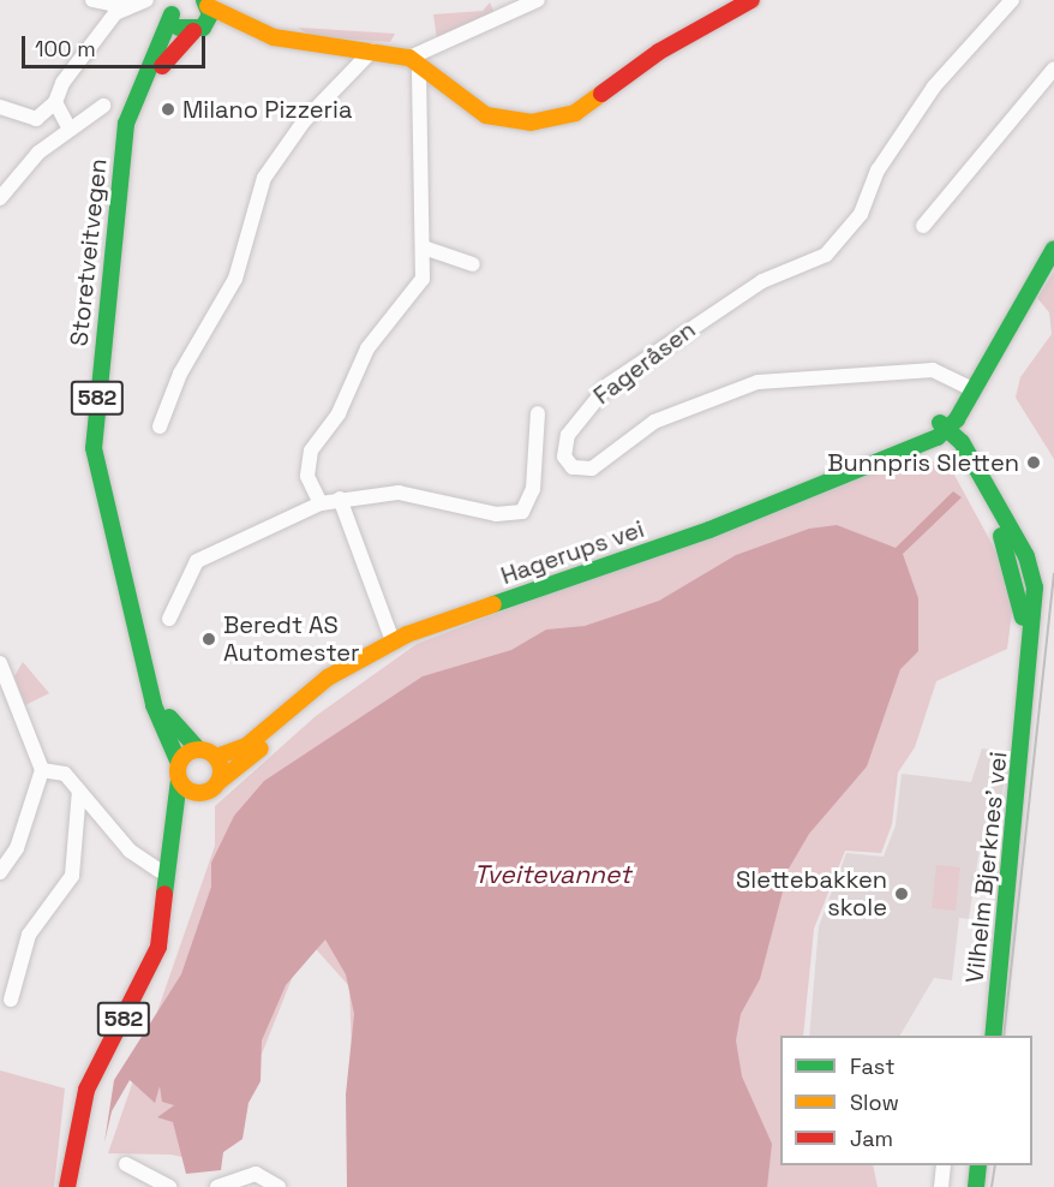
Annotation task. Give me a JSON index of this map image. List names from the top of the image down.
{
  "streets": {
    "main road": [
      "Storetveitvegen",
      "582",
      "Hagerups vei",
      "Vilhelm Bjerknes' vei"
    ],
    "street": ["Fageråsen"]
  },
  "crossings": [
    ["Storetveitvegen", "582"],
    ["Fageråsen", "Hagerups vei"],
    ["582", "Hagerups vei"],
    ["Hagerups vei", "Vilhelm Bjerknes' vei"]
  ],
  "water": ["Tveitevannet"],
  "places": [
    "Milano Pizzeria",
    "Bunnpris Sletten",
    "Beredt AS Automester",
    "Slettebakken skole"
  ],
  "legend": ["Fast", "Slow", "Jam"],
  "scale_bar": "100 m"
}
